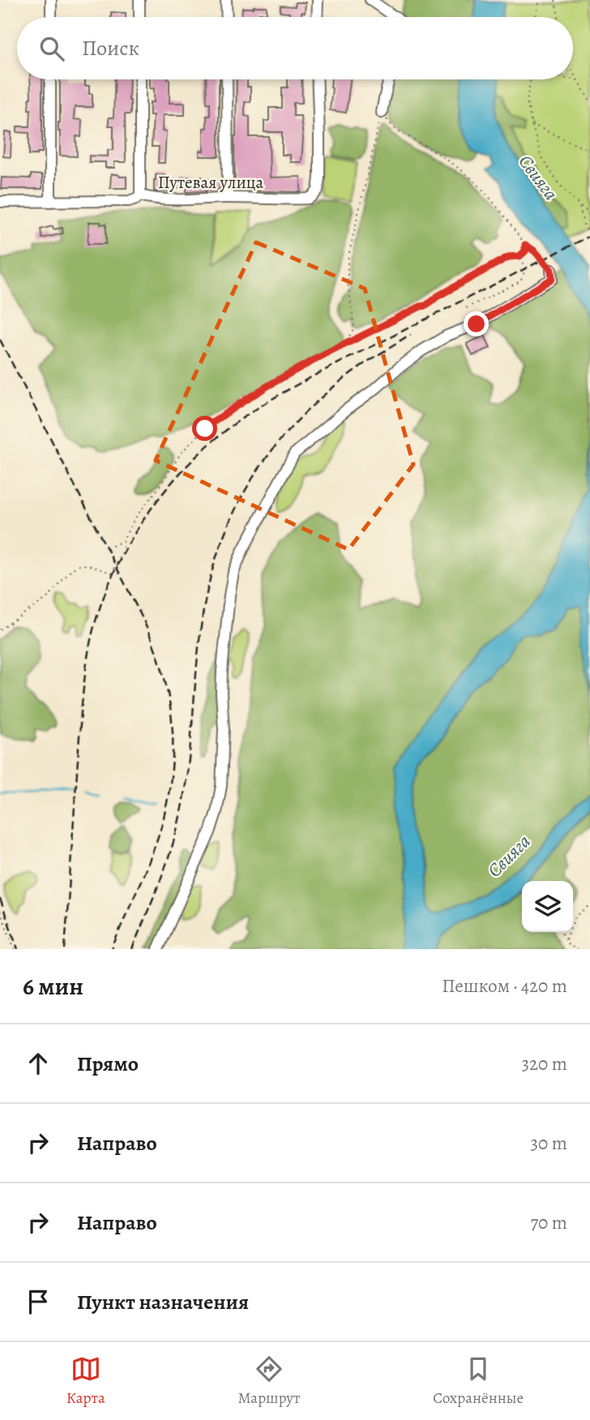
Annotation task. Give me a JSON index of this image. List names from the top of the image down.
{
  "streets": {
    "street": ["Путевая улица"]
  },
  "water": ["Свияга"],
  "page": {
    "search": "Поиск",
    "heading": ["6 мин", "Пешком · 420 m"],
    "list": [
      ["Прямо", "320 m"],
      ["Направо", "30 m"],
      ["Направо", "70 m"],
      "Пункт назначения"
    ],
    "nav": ["Карта", "Маршрут", "Сохранённые"]
  }
}
